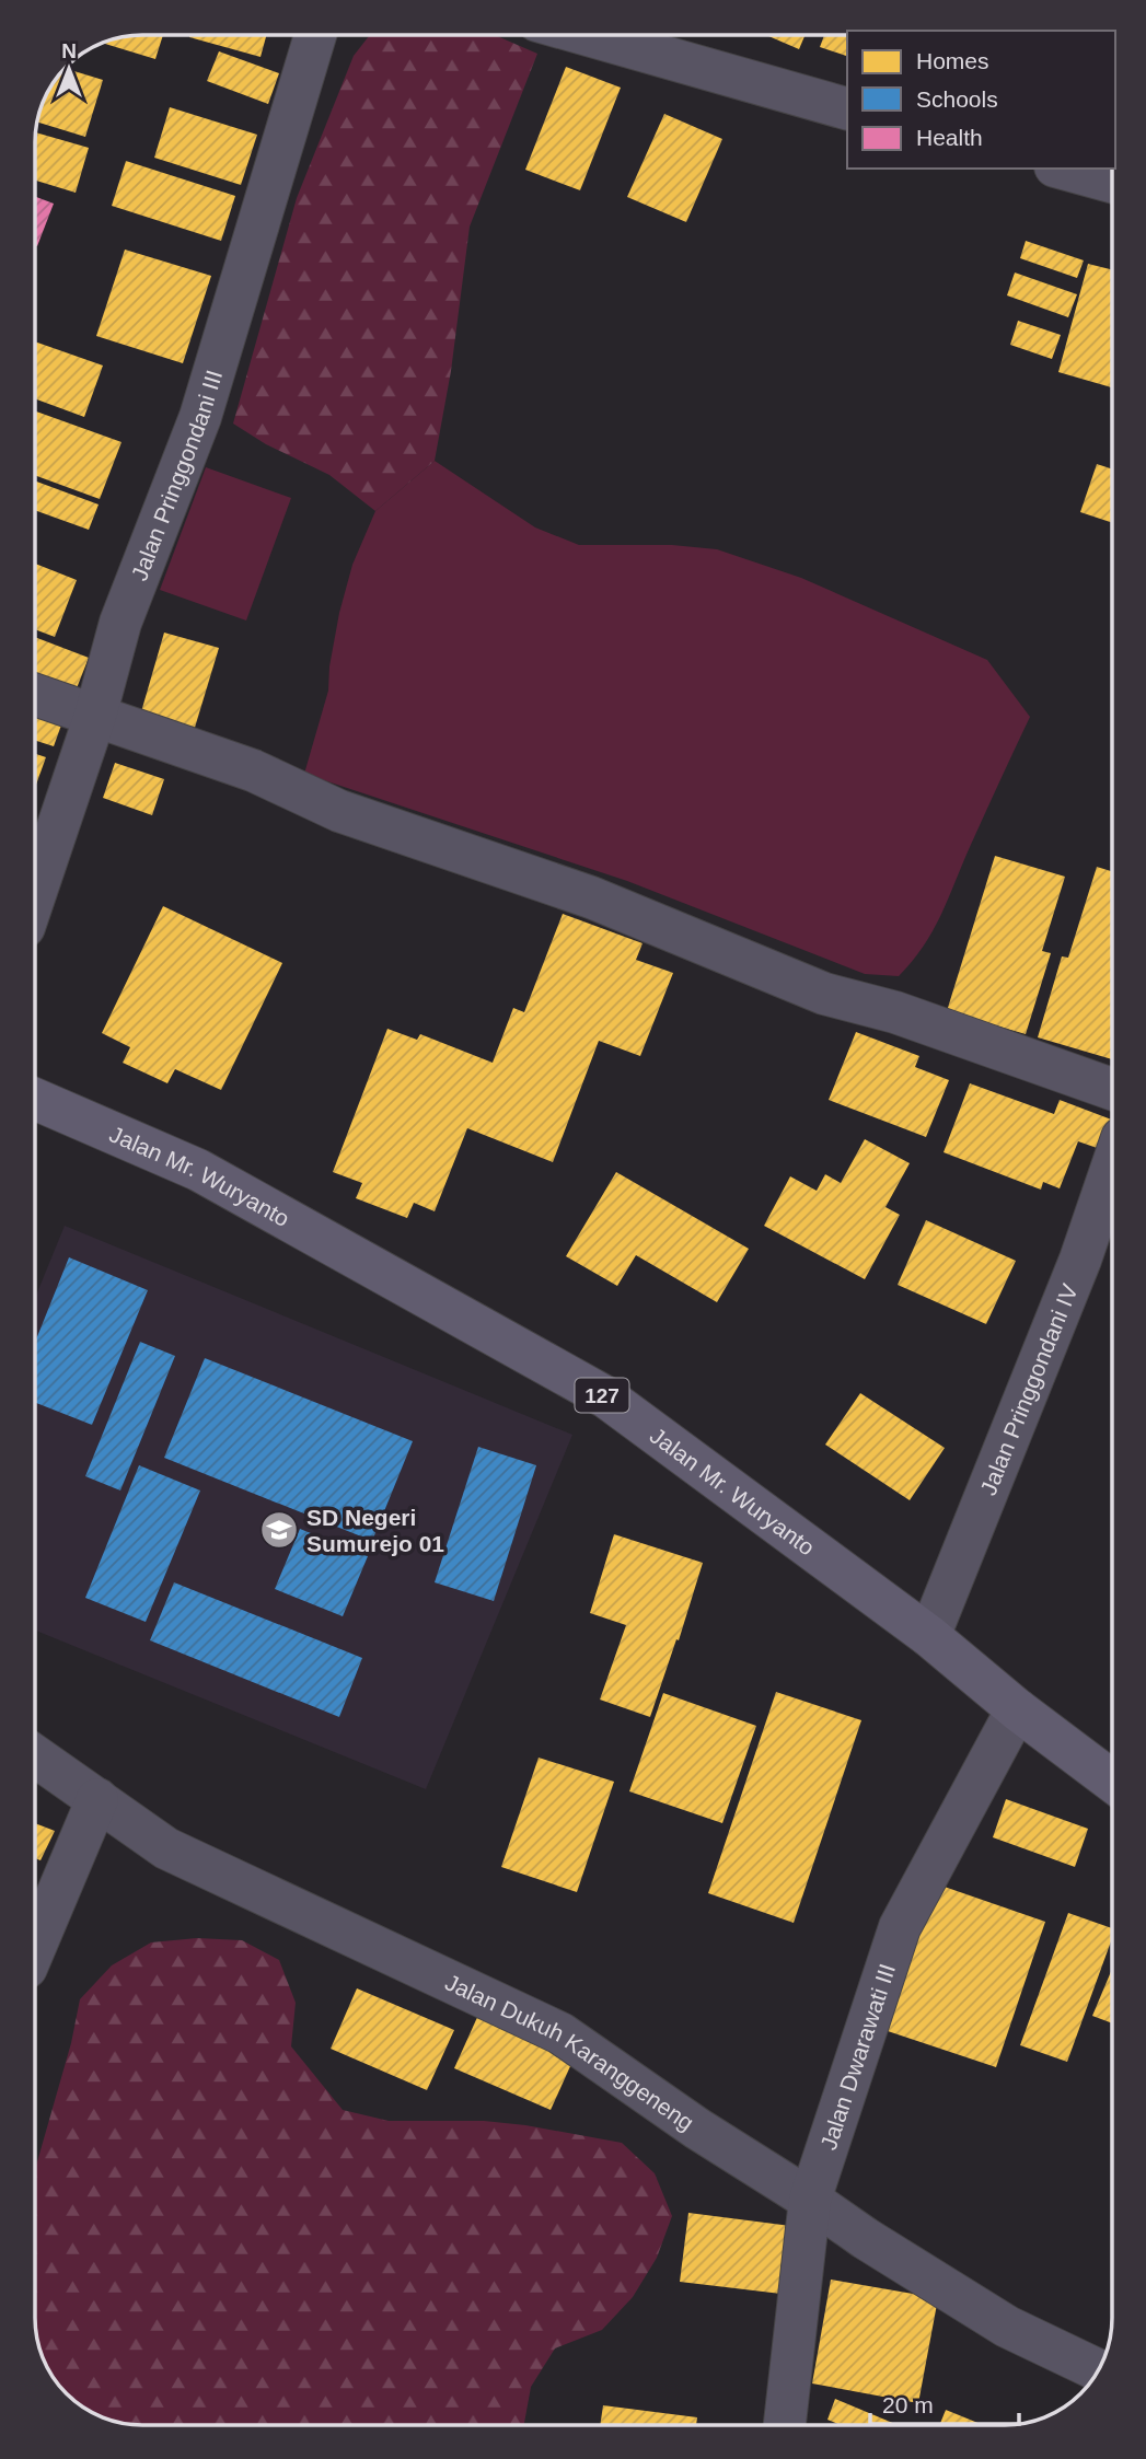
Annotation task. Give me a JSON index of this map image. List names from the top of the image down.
{
  "streets": {
    "main road": ["Jalan Mr. Wuryanto", "127"],
    "street": [
      "Jalan Pringgondani III",
      "Jalan Pringgondani IV",
      "Jalan Dukuh Karanggeneng",
      "Jalan Dwarawati III"
    ]
  },
  "crossings": [
    ["Jalan Mr. Wuryanto", "Jalan Pringgondani IV"],
    ["Jalan Mr. Wuryanto", "Jalan Dwarawati III"],
    ["Jalan Dukuh Karanggeneng", "Jalan Dwarawati III"]
  ],
  "places": {
    "school or university": ["SD Negeri Sumurejo 01"]
  },
  "legend": ["Homes", "Schools", "Health"],
  "scale_bar": "20 m",
  "north": "top"
}
